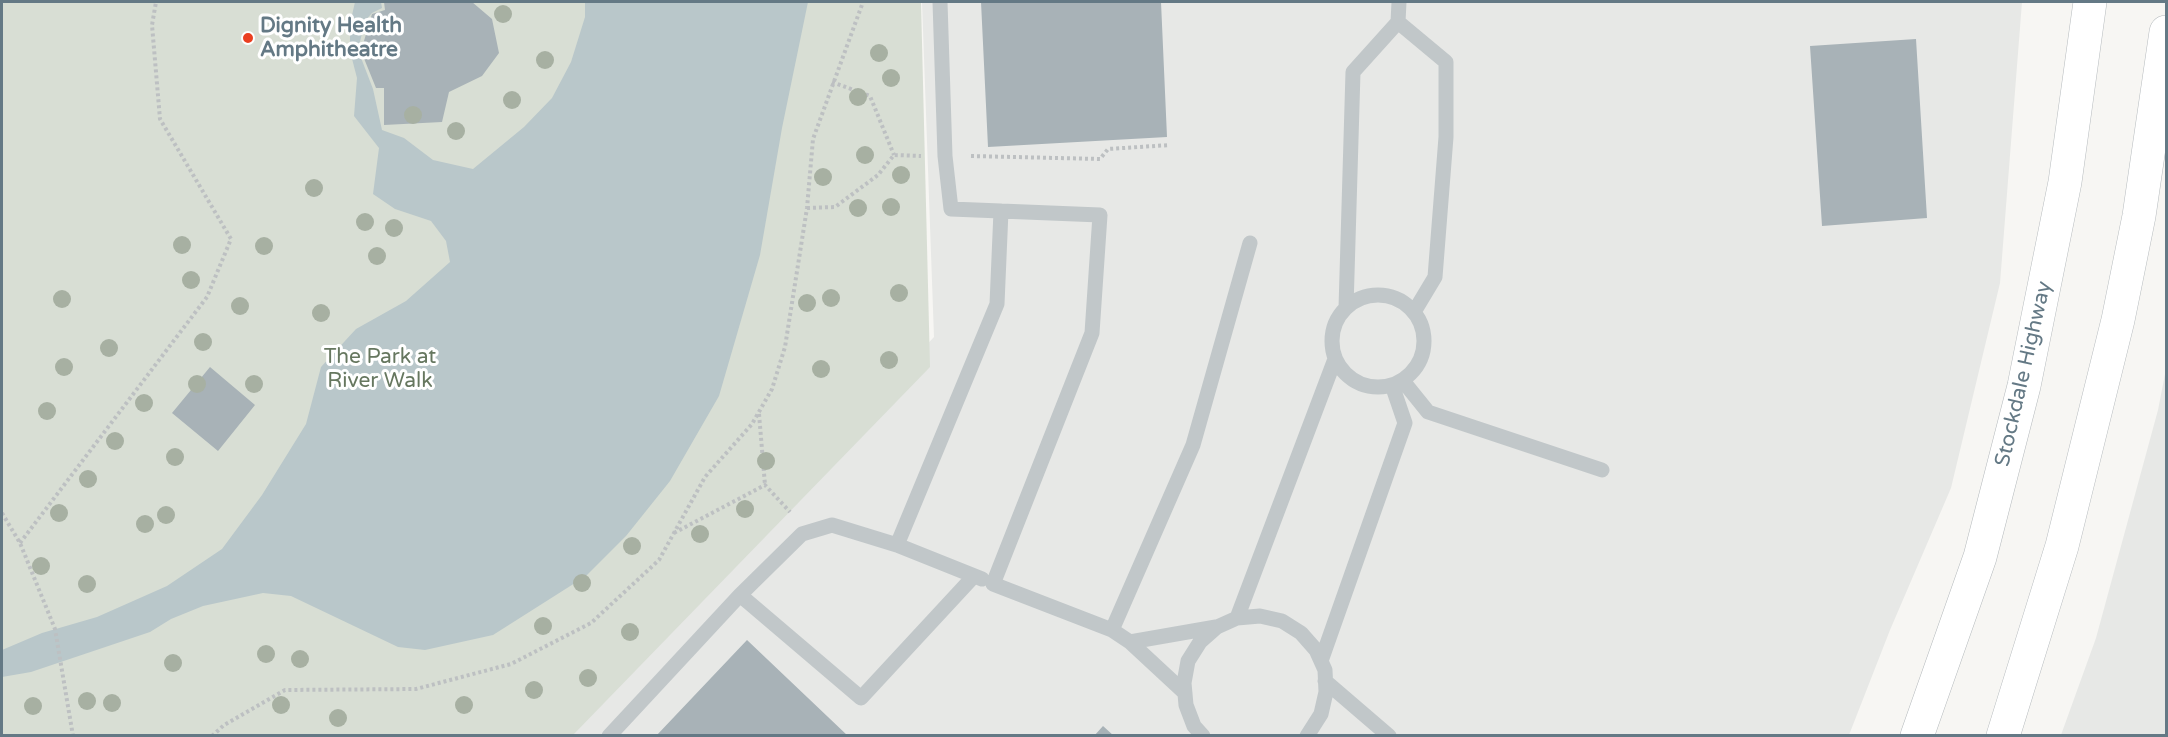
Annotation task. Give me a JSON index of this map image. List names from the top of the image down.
{
  "streets": {
    "main road": ["Stockdale Highway"]
  },
  "parks": ["The Park at River Walk"],
  "places": ["Dignity Health Amphitheatre"]
}
